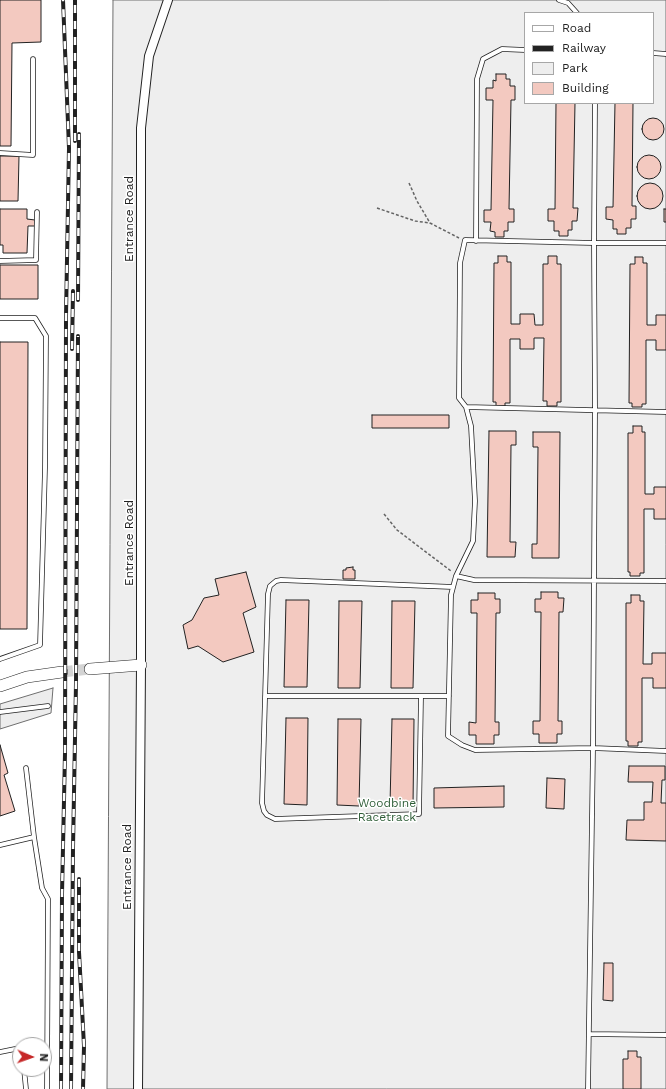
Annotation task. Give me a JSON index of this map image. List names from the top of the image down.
{
  "streets": {
    "street": ["Entrance Road"]
  },
  "parks": ["Woodbine Racetrack"],
  "legend": [
    "Road",
    "Railway",
    "Park",
    "Building"
  ],
  "north": "right"
}
